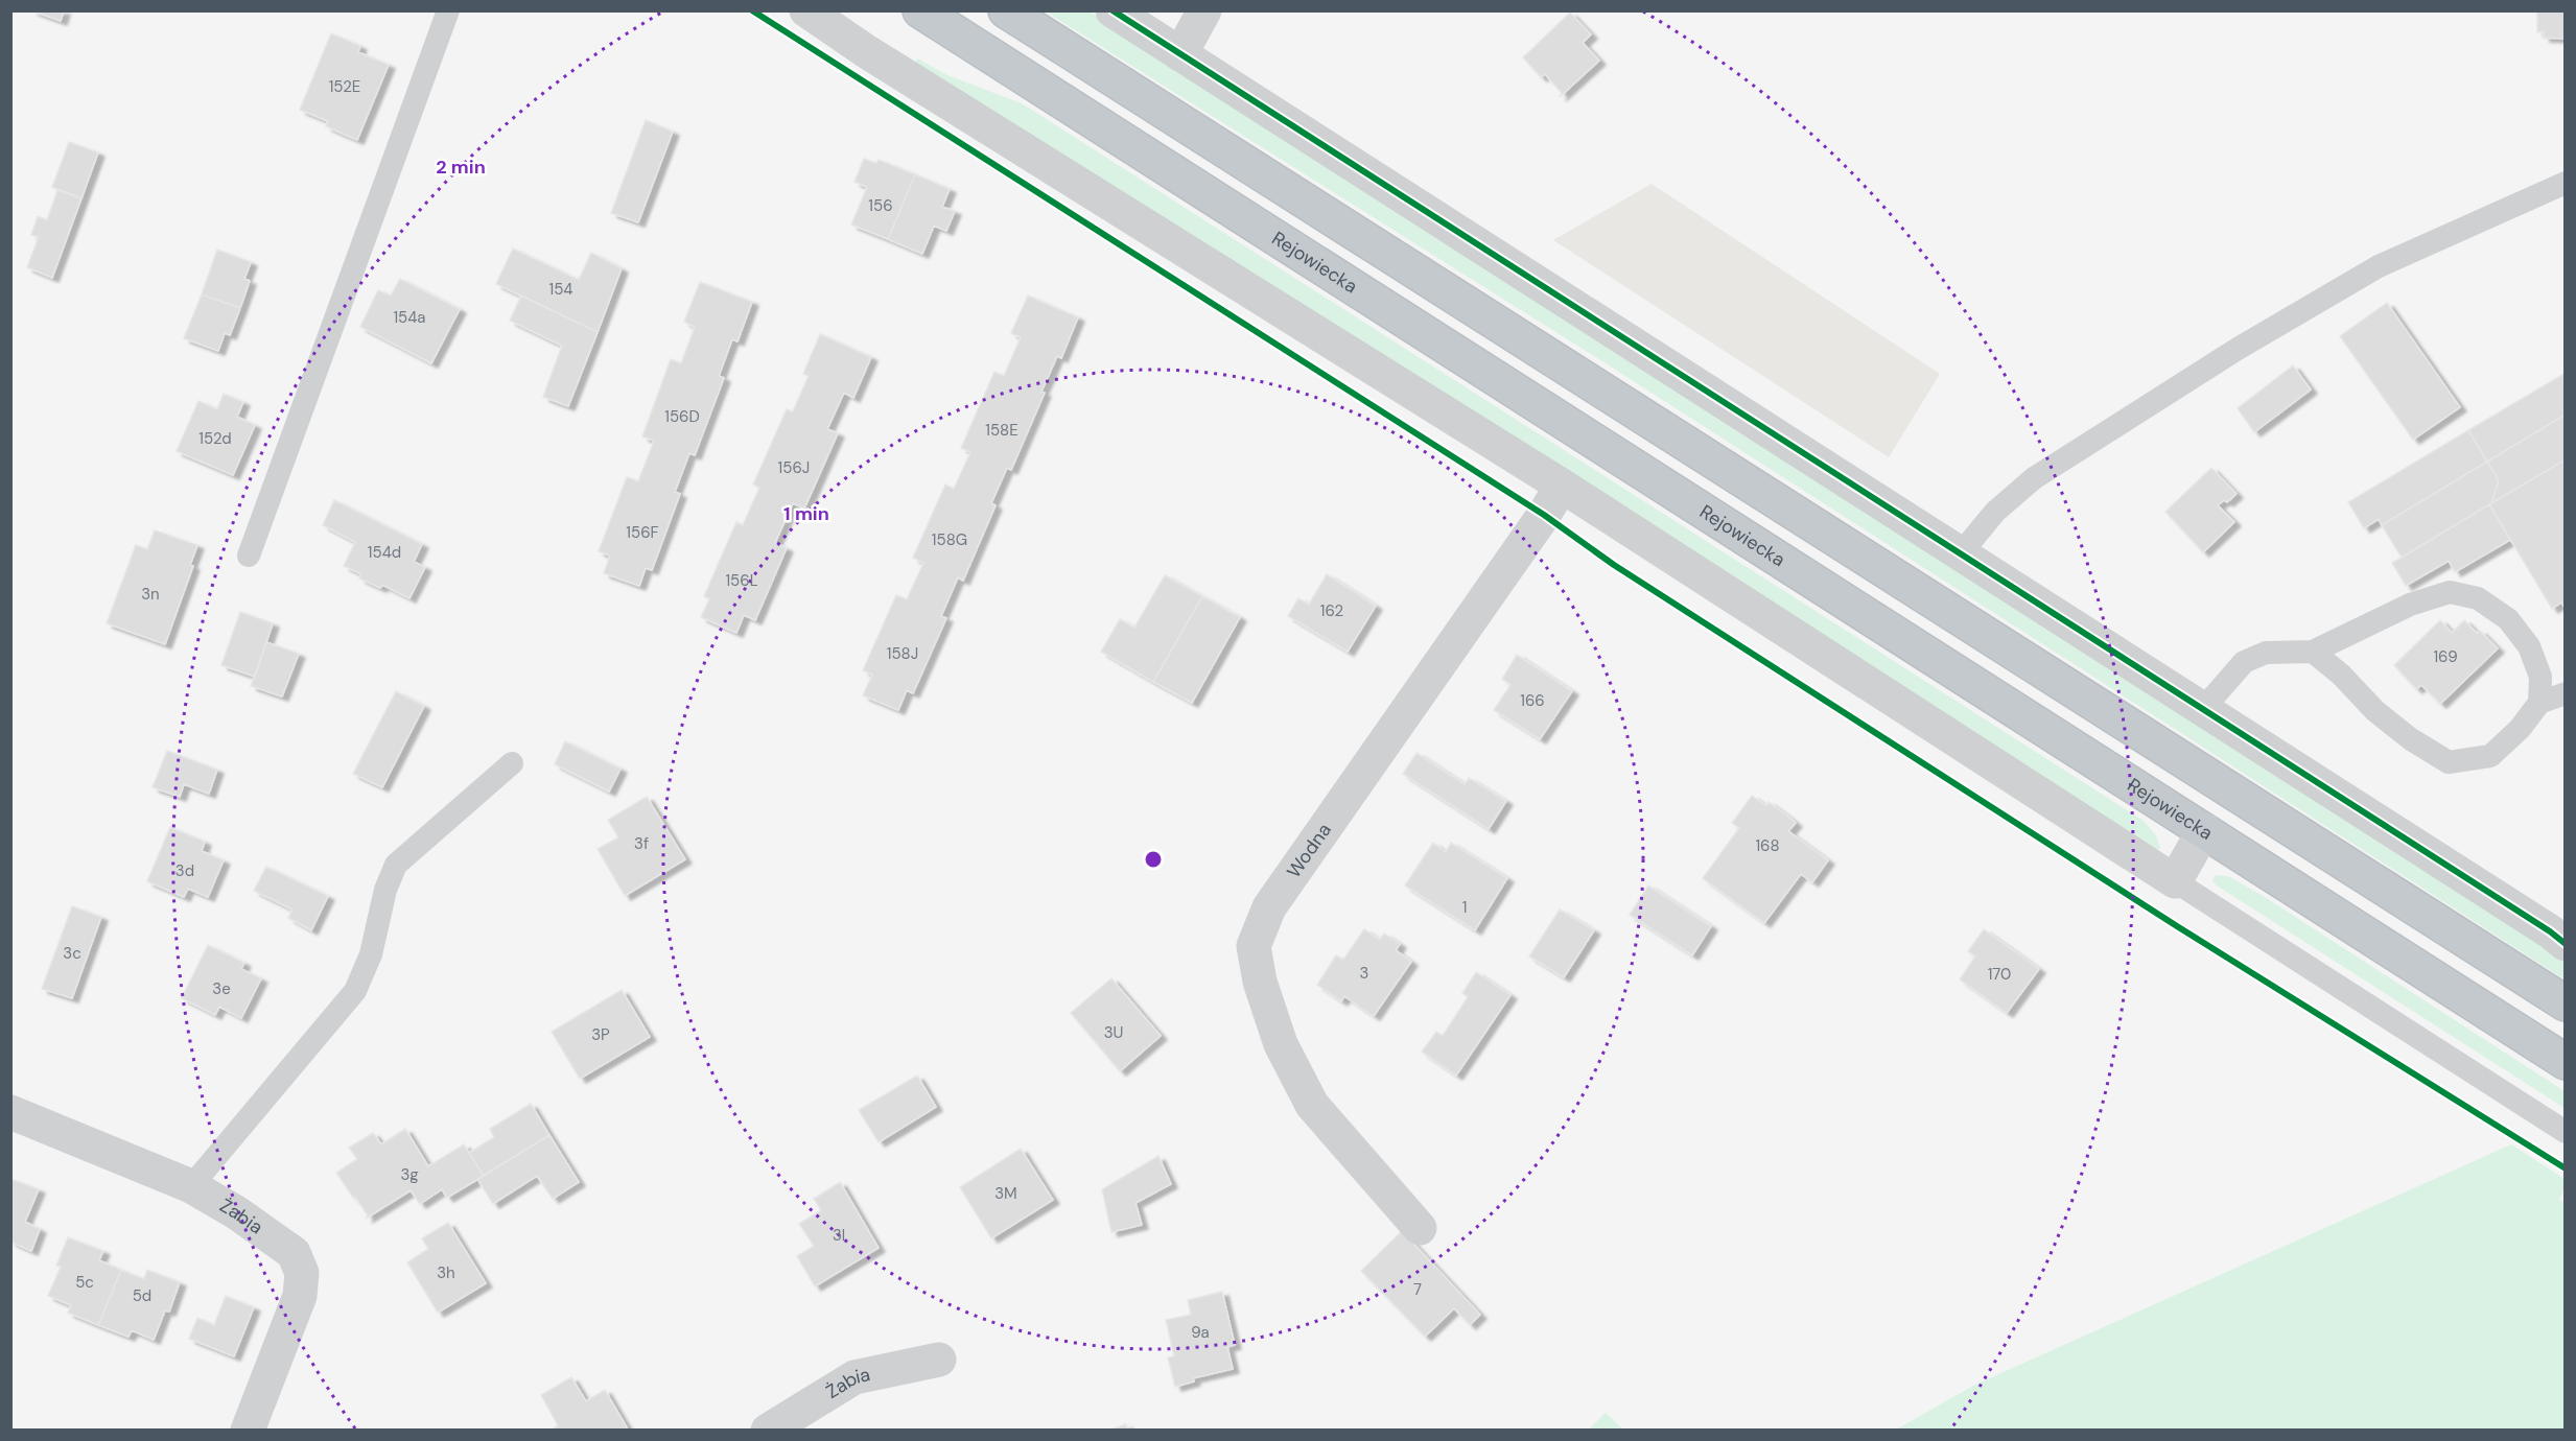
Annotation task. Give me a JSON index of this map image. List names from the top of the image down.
{
  "streets": {
    "highway": ["Rejowiecka"],
    "street": ["Wodna", "Żabia"]
  },
  "house_numbers": [
    "152E",
    "156",
    "154",
    "154a",
    "156D",
    "158E",
    "152d",
    "156J",
    "156F",
    "158G",
    "154d",
    "156L",
    "3n",
    "162",
    "158J",
    "169",
    "166",
    "3f",
    "168",
    "3d",
    "1",
    "3c",
    "3",
    "170",
    "3e",
    "3U",
    "3P",
    "3g",
    "3M",
    "3l",
    "3h",
    "5c",
    "7",
    "5d",
    "9a"
  ],
  "rings": ["2 min", "1 min"]
}
